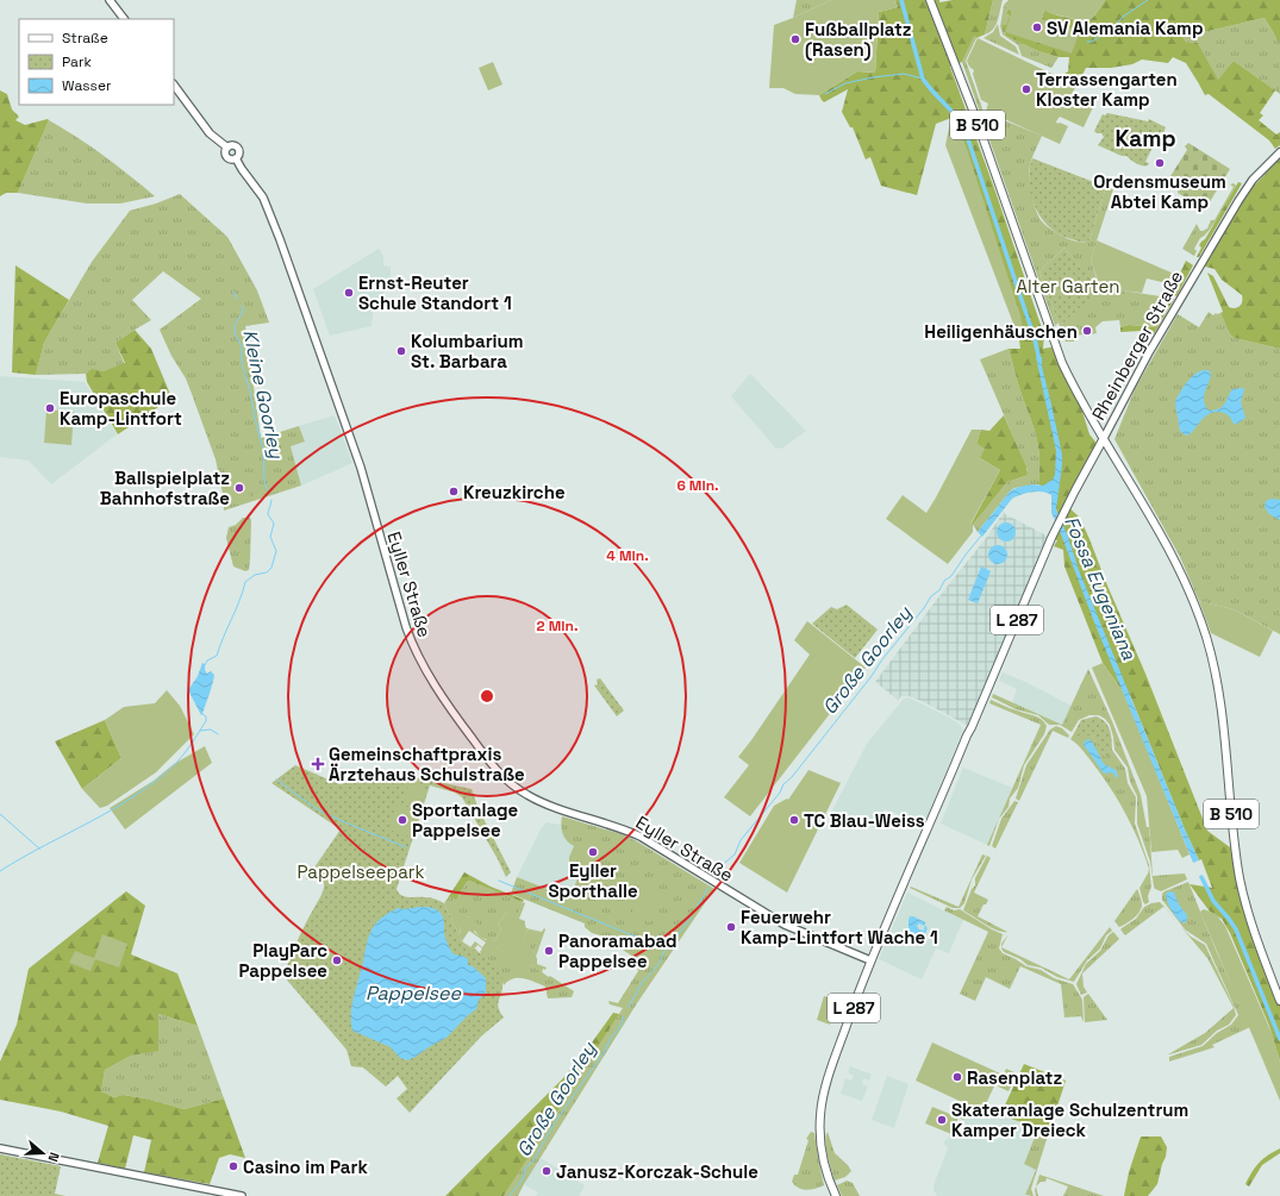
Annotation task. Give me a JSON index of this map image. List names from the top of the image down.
{
  "streets": {
    "main road": [
      "B 510",
      "Rheinberger Straße",
      "Eyller Straße",
      "L 287"
    ]
  },
  "crossings": [
    ["B 510", "Rheinberger Straße"],
    ["B 510", "L 287"],
    ["Rheinberger Straße", "L 287"],
    ["Eyller Straße", "L 287"]
  ],
  "districts": ["Kamp"],
  "water": [
    "Kleine Goorley",
    "Fossa Eugeniana",
    "Große Goorley",
    "Pappelsee"
  ],
  "parks": ["Alter Garten", "Pappelseepark"],
  "places": {
    "other": [
      "SV Alemania Kamp",
      "Fußballplatz (Rasen)",
      "Terrassengarten Kloster Kamp",
      "Ordensmuseum Abtei Kamp",
      "Ernst-Reuter Schule Standort 1",
      "Heiligenhäuschen",
      "Kolumbarium St. Barbara",
      "Europaschule Kamp-Lintfort",
      "Ballspielplatz Bahnhofstraße",
      "Kreuzkirche",
      "Sportanlage Pappelsee",
      "TC Blau-Weiss",
      "Eyller Sporthalle",
      "Feuerwehr Kamp-Lintfort Wache 1",
      "Panoramabad Pappelsee",
      "PlayParc Pappelsee",
      "Rasenplatz",
      "Skateranlage Schulzentrum Kamper Dreieck",
      "Casino im Park",
      "Janusz-Korczak-Schule"
    ],
    "health": ["Gemeinschaftpraxis Ärztehaus Schulstraße"]
  },
  "legend": ["Straße", "Park", "Wasser"],
  "north": "right",
  "rings": ["6 Min.", "4 Min.", "2 Min."]
}
